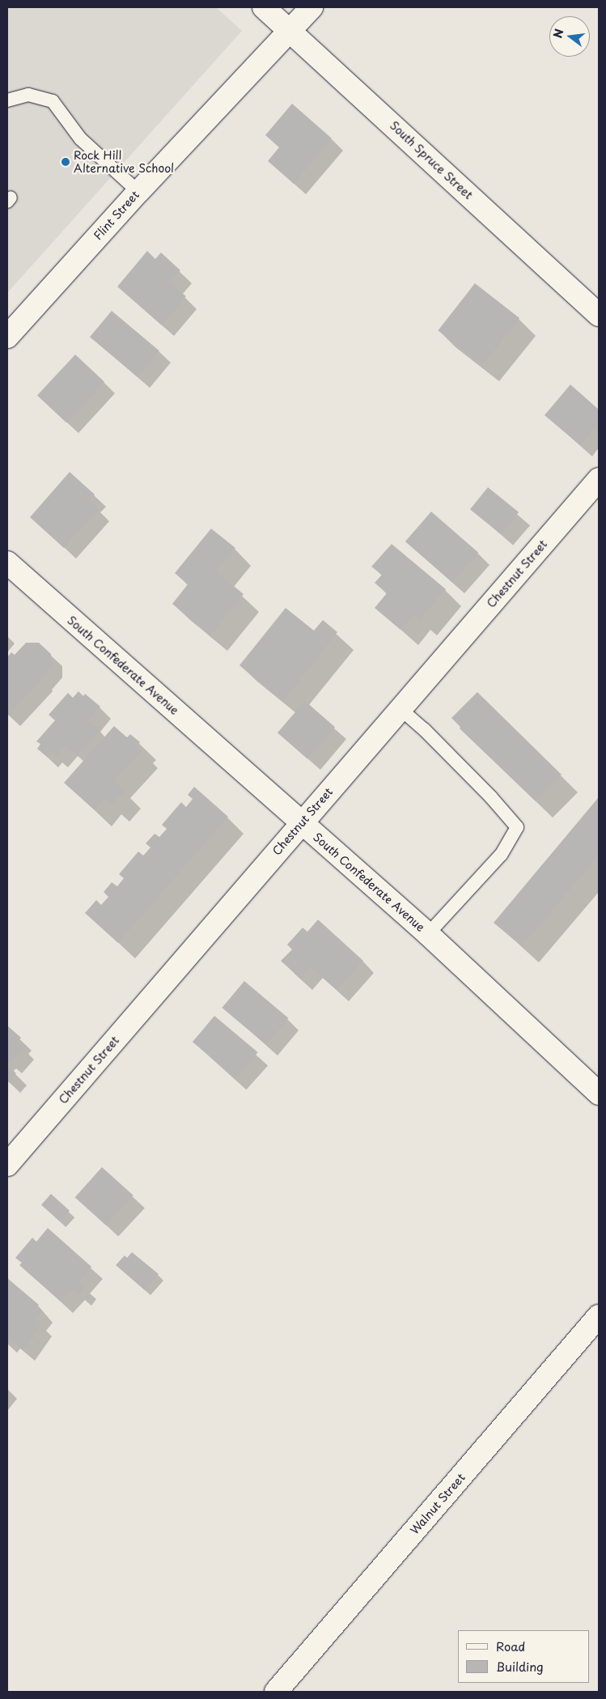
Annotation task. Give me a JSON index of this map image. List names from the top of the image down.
{
  "streets": {
    "street": [
      "South Spruce Street",
      "Flint Street",
      "Chestnut Street",
      "South Confederate Avenue",
      "Walnut Street"
    ]
  },
  "crossings": [
    ["South Spruce Street", "Flint Street"],
    ["Chestnut Street", "South Confederate Avenue"]
  ],
  "places": ["Rock Hill Alternative School"],
  "legend": ["Road", "Building"],
  "north": "left"
}
